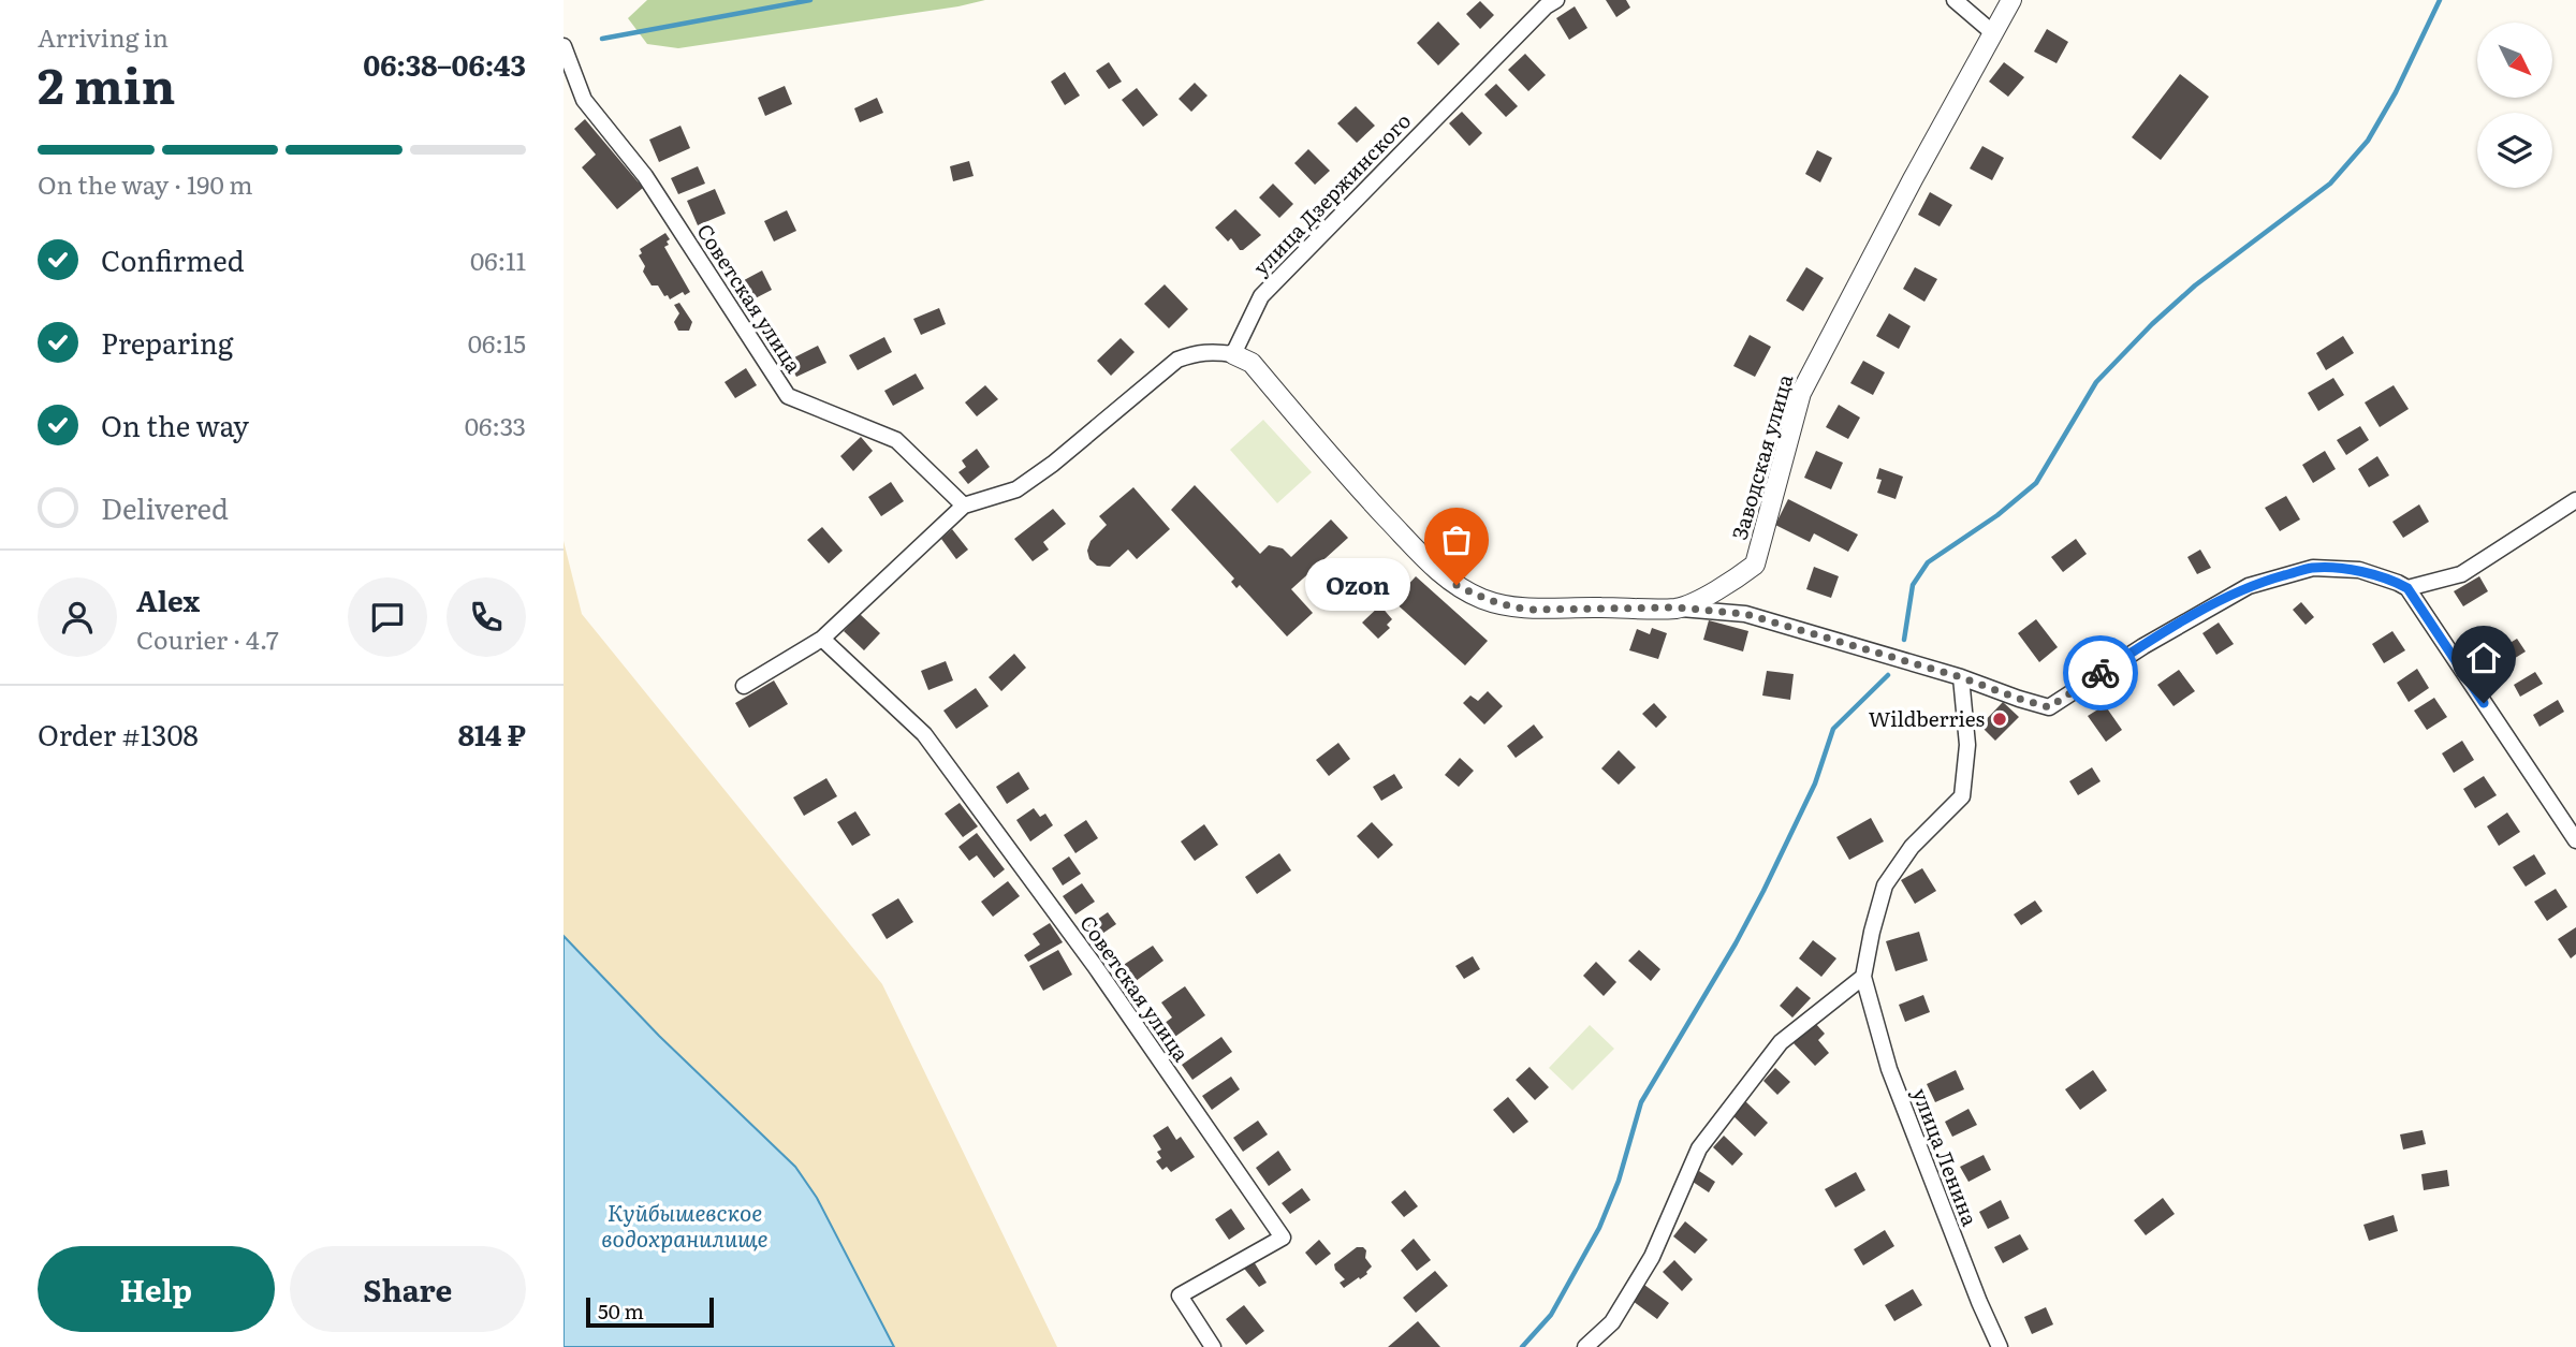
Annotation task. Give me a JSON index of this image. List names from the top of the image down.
{
  "streets": {
    "street": [
      "улица Дзержинского",
      "Советская улица",
      "Заводская улица",
      "улица Ленина"
    ]
  },
  "crossings": [
    ["улица Дзержинского", "Заводская улица"]
  ],
  "water": ["Куйбышевское водохранилище"],
  "places": ["Ozon", "Wildberries"],
  "scale_bar": "50 m",
  "north": "bottom right",
  "page": {
    "heading": ["2 min", "Arriving in", "06:38–06:43"],
    "panel": [
      "Alex",
      "Courier · 4.7",
      "Order #1308",
      "814 ₽"
    ],
    "bar": "On the way · 190 m",
    "list": [
      ["Confirmed", "06:11"],
      ["Preparing", "06:15"],
      ["On the way", "06:33"],
      "Delivered"
    ],
    "bubble": "Ozon",
    "buttons": ["Help", "Share"],
    "scale": "50 m"
  }
}
